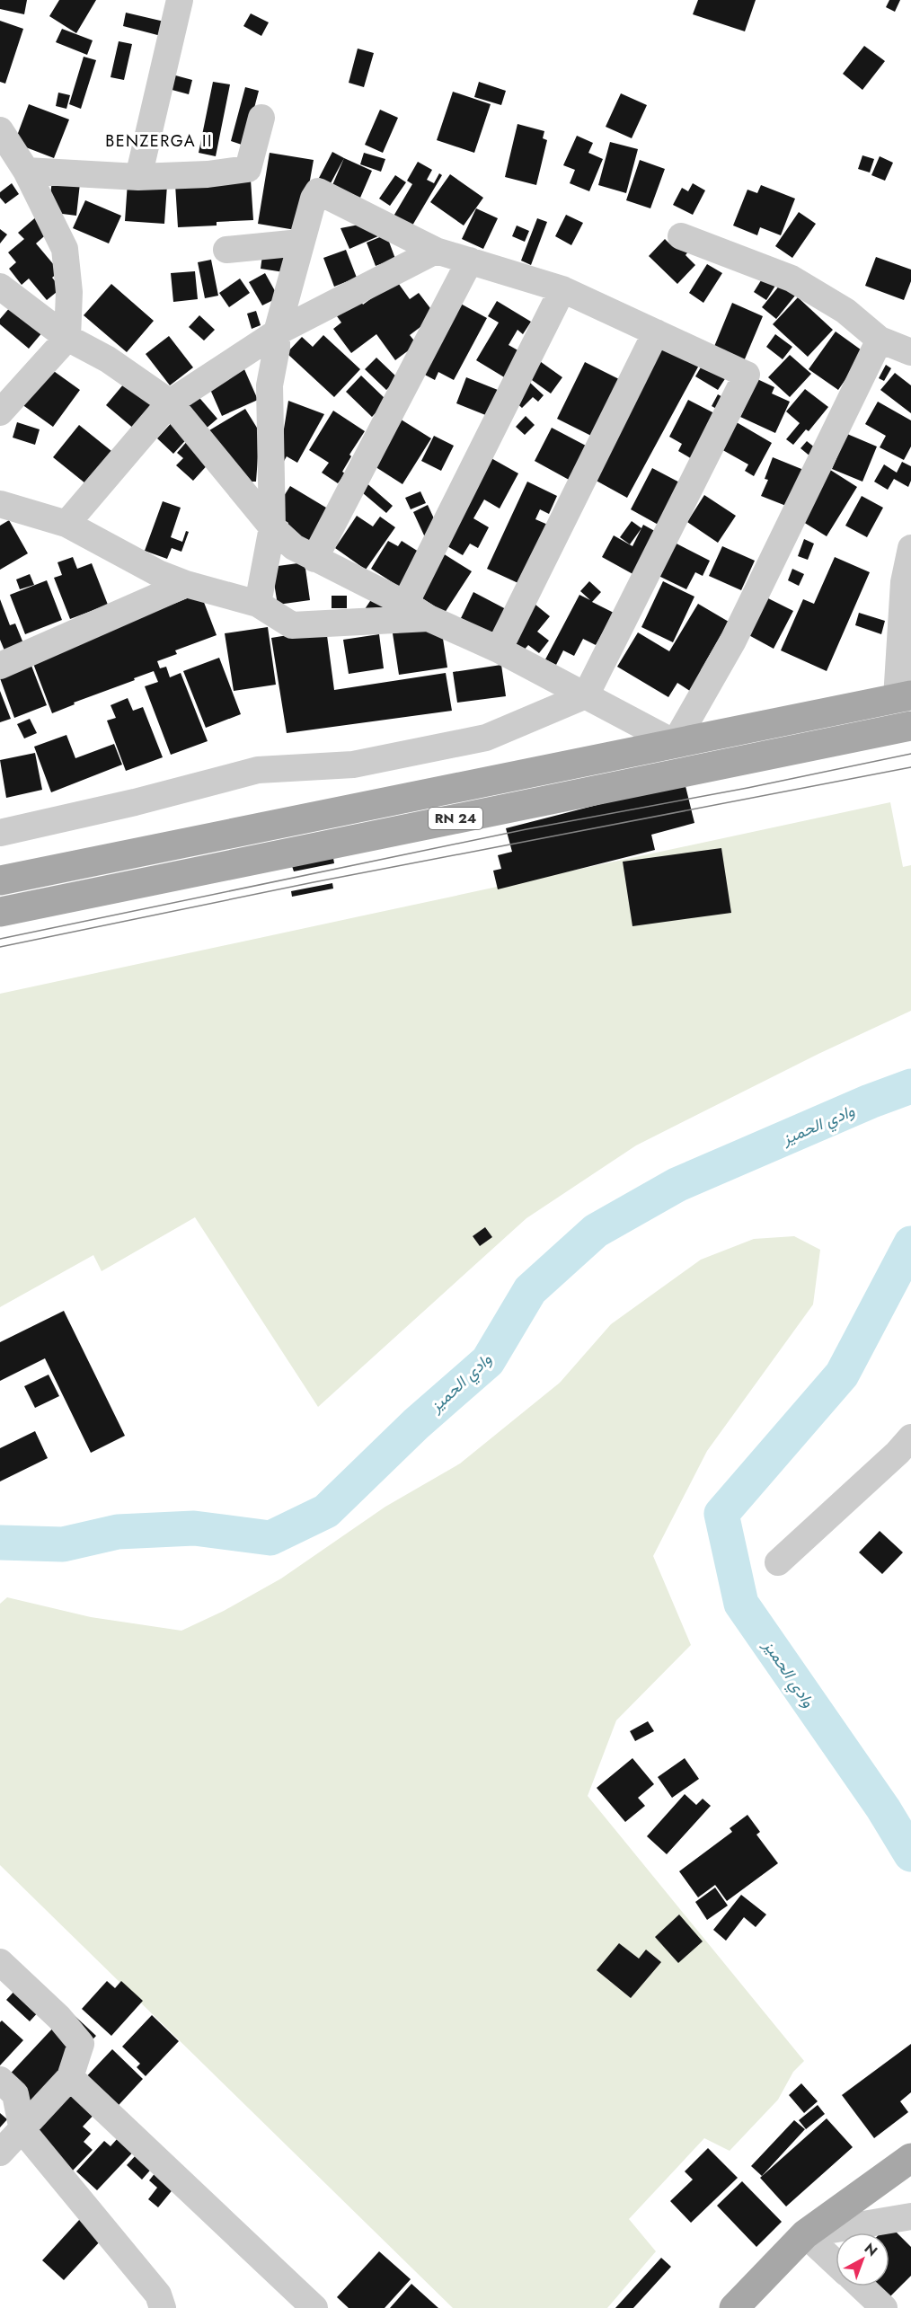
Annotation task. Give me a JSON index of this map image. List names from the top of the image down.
{
  "streets": {
    "main road": ["RN 24"]
  },
  "districts": ["BENZERGA II"],
  "water": ["وادي الحميز"],
  "north": "top right"
}
